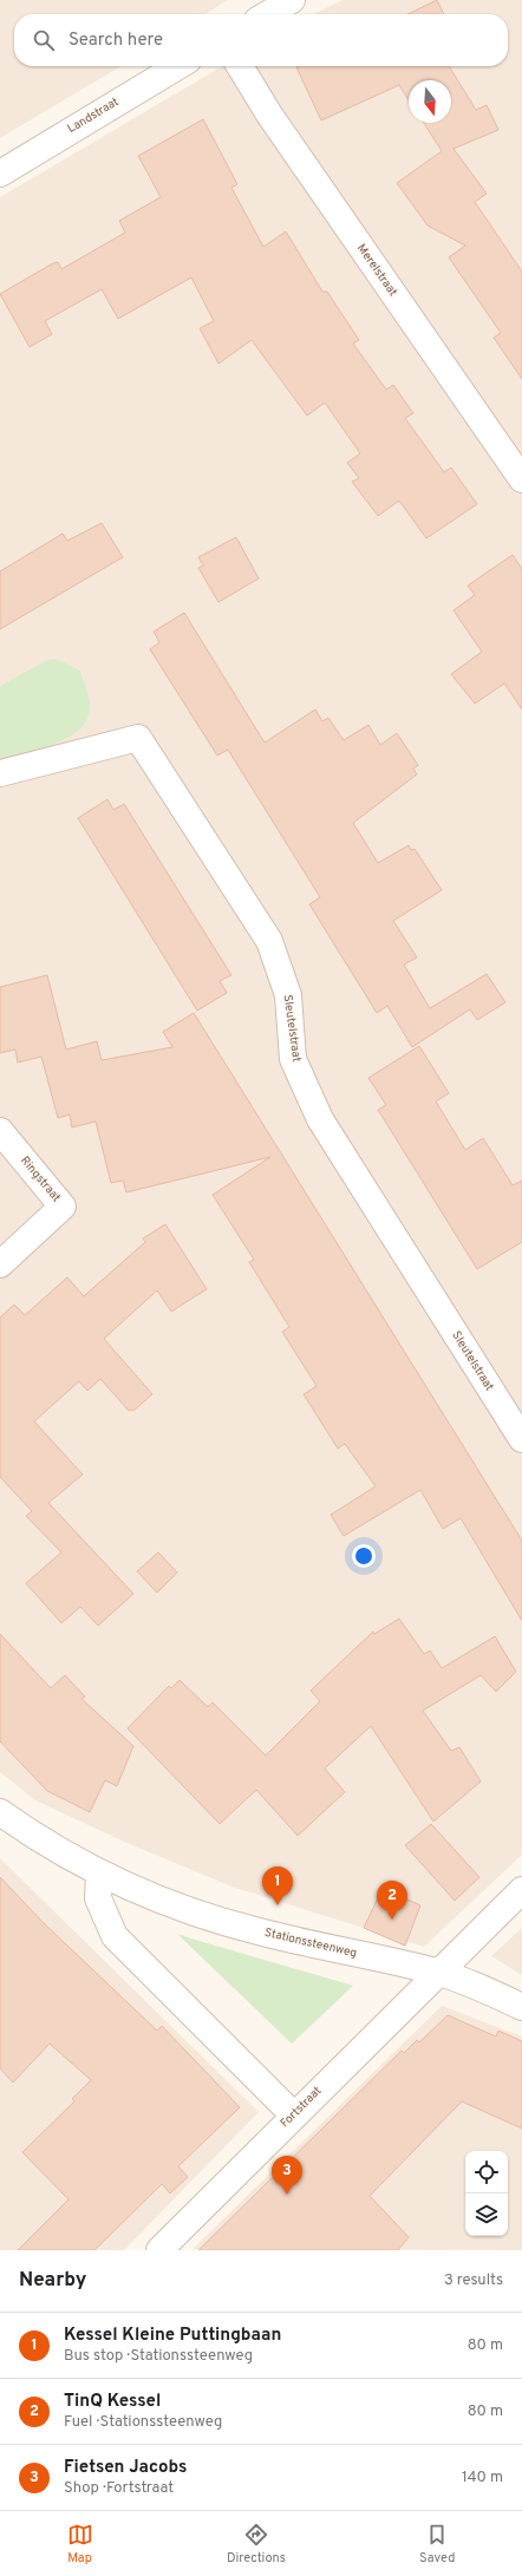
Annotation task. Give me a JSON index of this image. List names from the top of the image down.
{
  "streets": {
    "street": [
      "Landstraat",
      "Merelstraat",
      "Sleutelstraat",
      "Ringstraat",
      "Stationssteenweg",
      "Fortstraat"
    ]
  },
  "crossings": [
    ["Stationssteenweg", "Fortstraat"]
  ],
  "north": "bottom",
  "page": {
    "search": "Search here",
    "pins": ["1", "2", "3"],
    "heading": ["Nearby", "3 results"],
    "list": [
      {
        "mark": "1",
        "name": "Kessel Kleine Puttingbaan",
        "note": "Bus stop · Stationssteenweg",
        "value": "80 m"
      },
      {
        "mark": "2",
        "name": "TinQ Kessel",
        "note": "Fuel · Stationssteenweg",
        "value": "80 m"
      },
      {
        "mark": "3",
        "name": "Fietsen Jacobs",
        "note": "Shop · Fortstraat",
        "value": "140 m"
      }
    ],
    "nav": ["Map", "Directions", "Saved"]
  }
}
